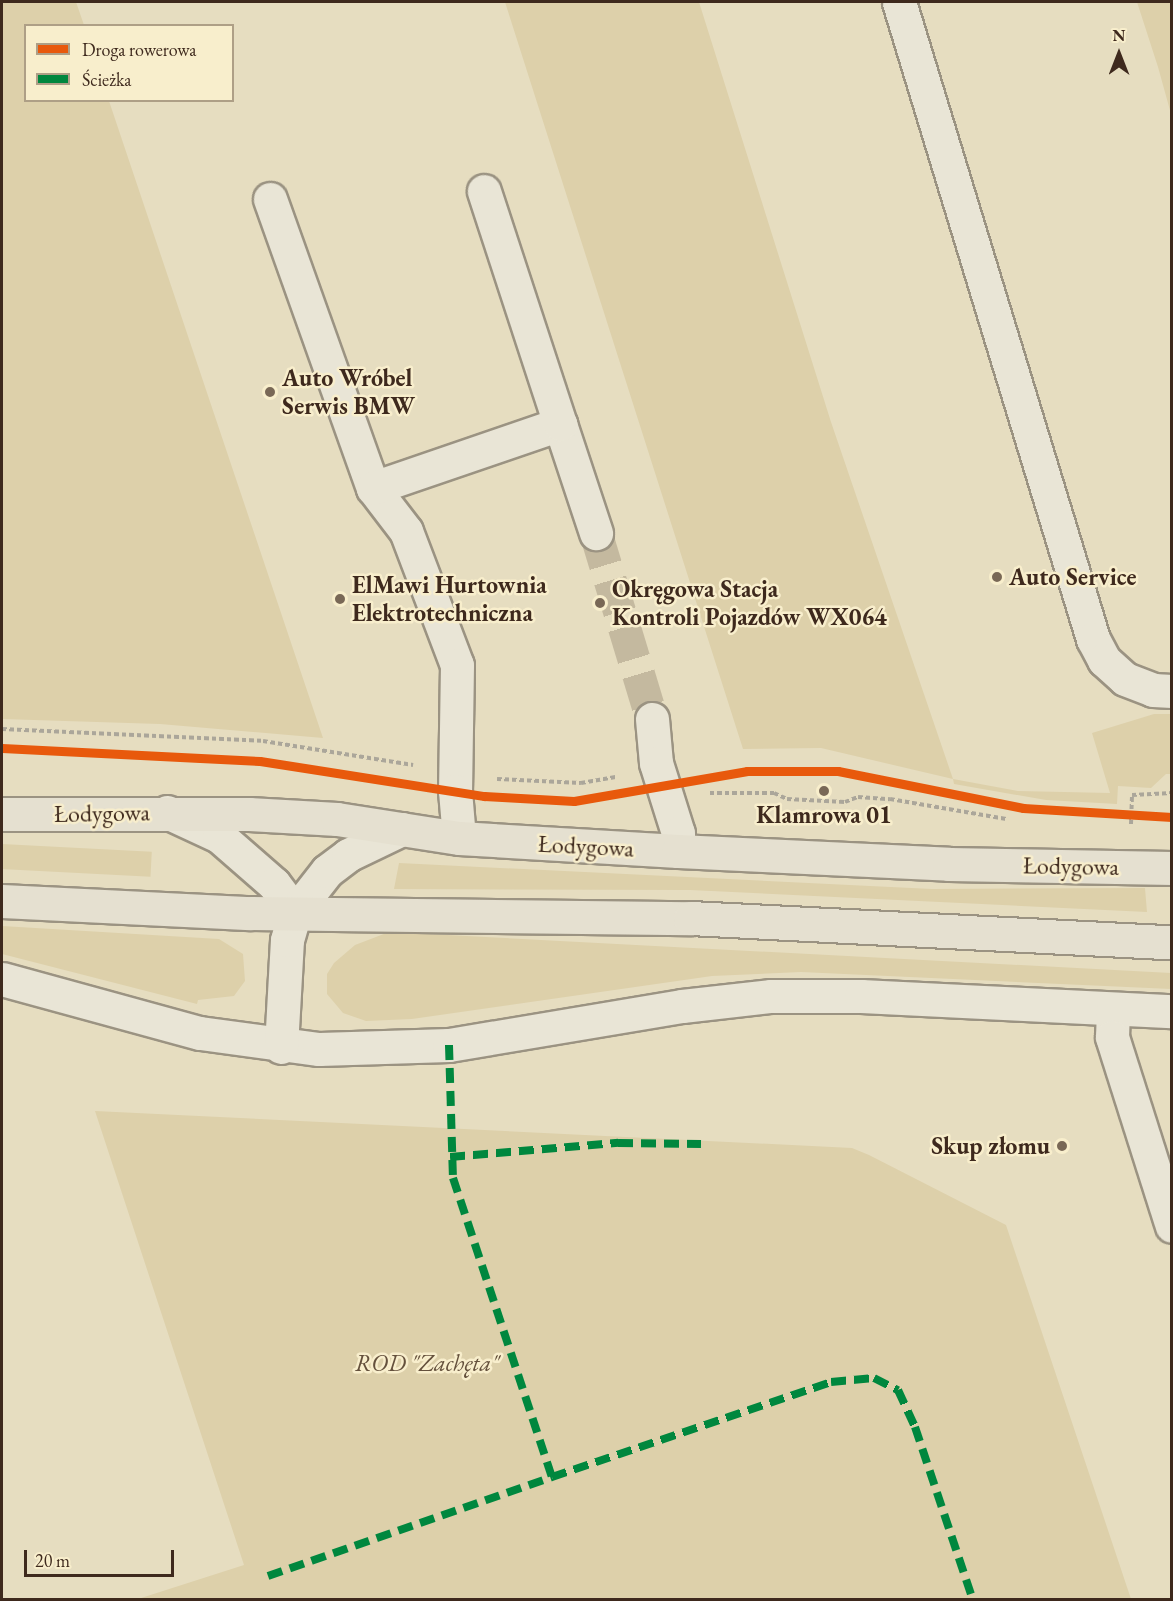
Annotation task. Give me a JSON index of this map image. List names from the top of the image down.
{
  "streets": {
    "main road": ["Łodygowa"]
  },
  "parks": ["ROD \"Zachęta\""],
  "places": [
    "Auto Wróbel Serwis BMW",
    "Auto Service",
    "ElMawi Hurtownia Elektrotechniczna",
    "Okręgowa Stacja Kontroli Pojazdów WX064",
    "Klamrowa 01",
    "Skup złomu"
  ],
  "legend": ["Droga rowerowa", "Ścieżka"],
  "scale_bar": "20 m",
  "north": "top"
}
